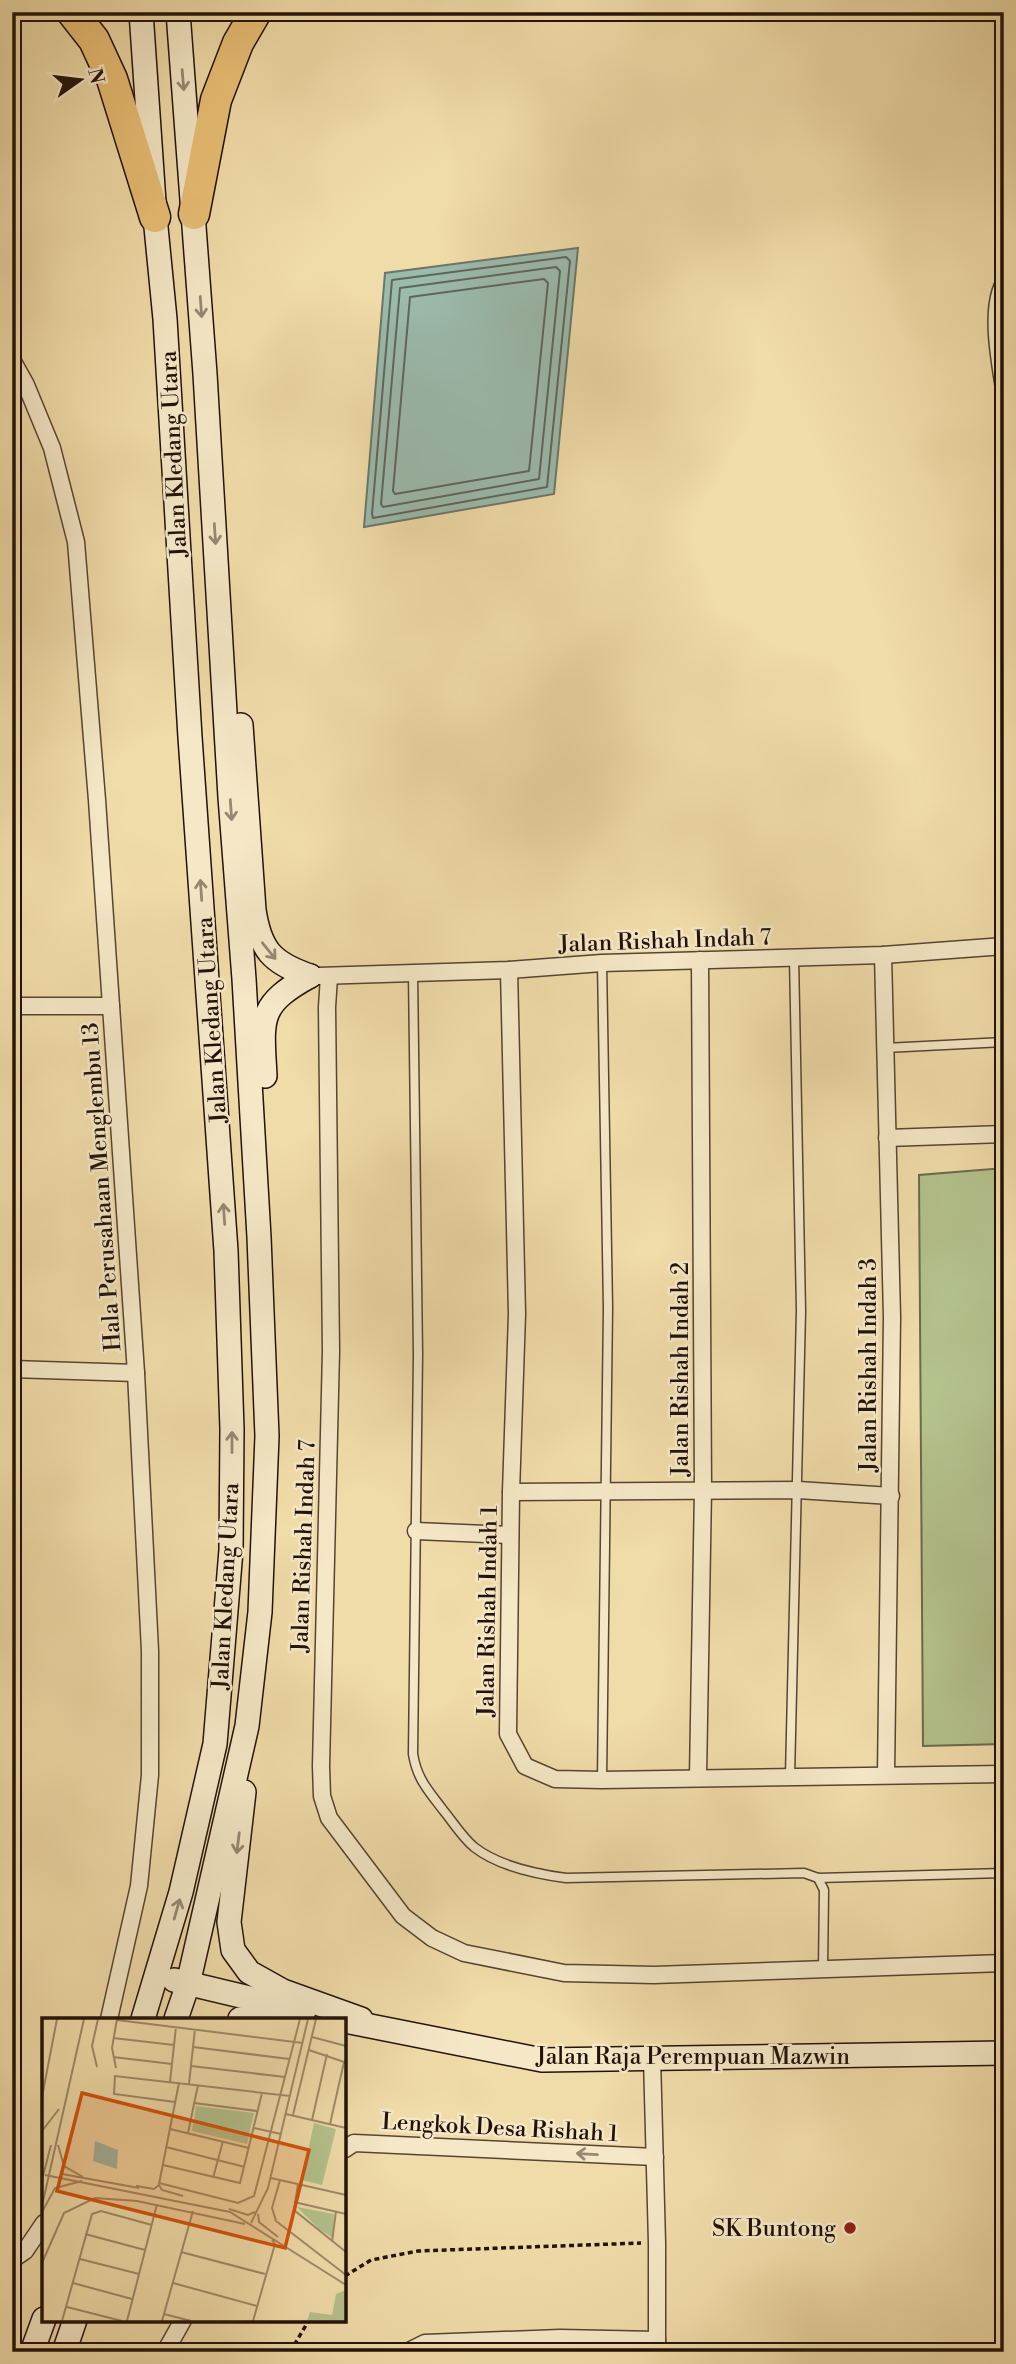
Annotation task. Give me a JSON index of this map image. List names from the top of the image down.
{
  "streets": {
    "main road": ["Jalan Kledang Utara", "Jalan Raja Perempuan Mazwin"],
    "street": [
      "Jalan Rishah Indah 7",
      "Hala Perusahaan Menglembu 13",
      "Jalan Rishah Indah 3",
      "Jalan Rishah Indah 2",
      "Jalan Rishah Indah 1",
      "Lengkok Desa Rishah 1"
    ]
  },
  "crossings": [
    ["Jalan Rishah Indah 7", "Jalan Rishah Indah 3"],
    ["Jalan Rishah Indah 7", "Jalan Rishah Indah 2"],
    ["Jalan Rishah Indah 7", "Jalan Rishah Indah 1"],
    ["Jalan Rishah Indah 3", "Jalan Rishah Indah 1"],
    ["Jalan Rishah Indah 2", "Jalan Rishah Indah 1"]
  ],
  "one_way": ["Lengkok Desa Rishah 1"],
  "places": ["SK Buntong"],
  "north": "right"
}
